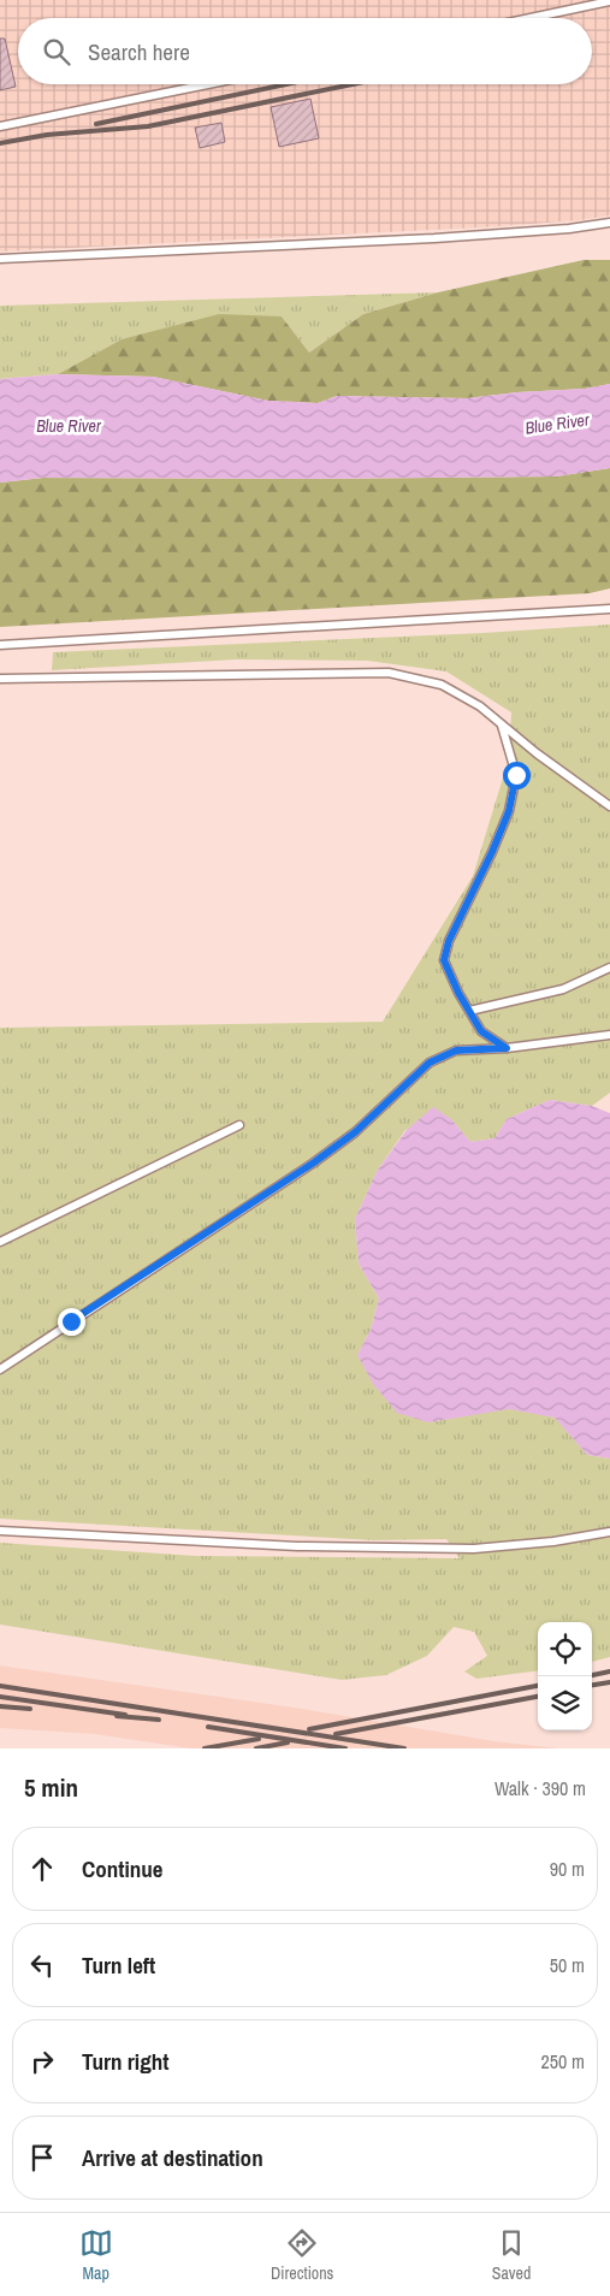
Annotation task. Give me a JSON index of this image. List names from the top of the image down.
{
  "water": ["Blue River"],
  "page": {
    "search": "Search here",
    "heading": ["5 min", "Walk · 390 m"],
    "list": [
      ["Continue", "90 m"],
      ["Turn left", "50 m"],
      ["Turn right", "250 m"],
      "Arrive at destination"
    ],
    "nav": ["Map", "Directions", "Saved"]
  }
}
